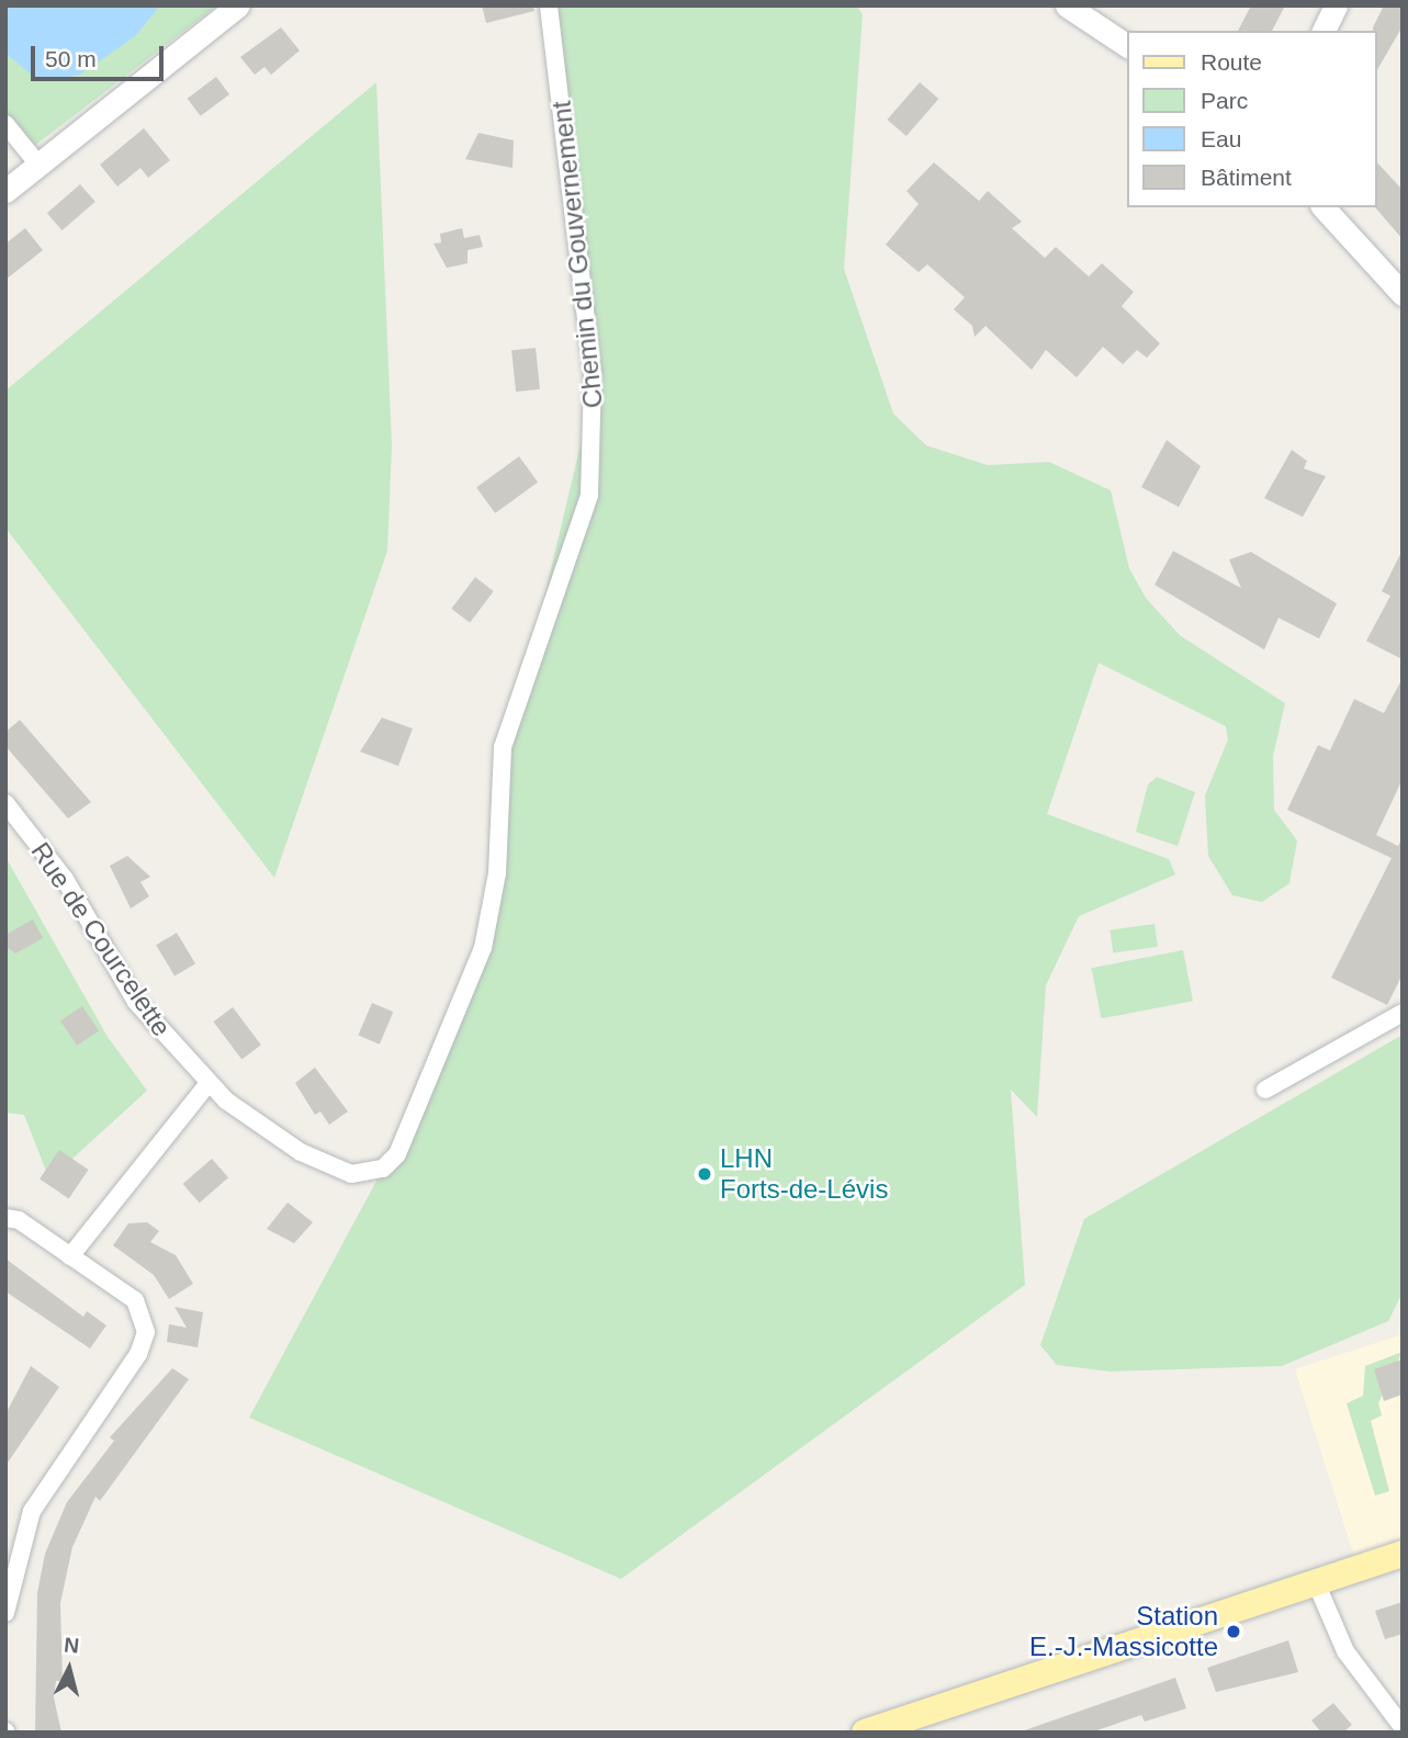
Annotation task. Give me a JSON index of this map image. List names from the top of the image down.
{
  "streets": {
    "street": ["Chemin du Gouvernement", "Rue de Courcelette"]
  },
  "crossings": [
    ["Chemin du Gouvernement", "Rue de Courcelette"]
  ],
  "places": ["LHN Forts-de-Lévis", "Station E.-J.-Massicotte"],
  "legend": [
    "Route",
    "Parc",
    "Eau",
    "Bâtiment"
  ],
  "scale_bar": "50 m",
  "north": "top"
}
